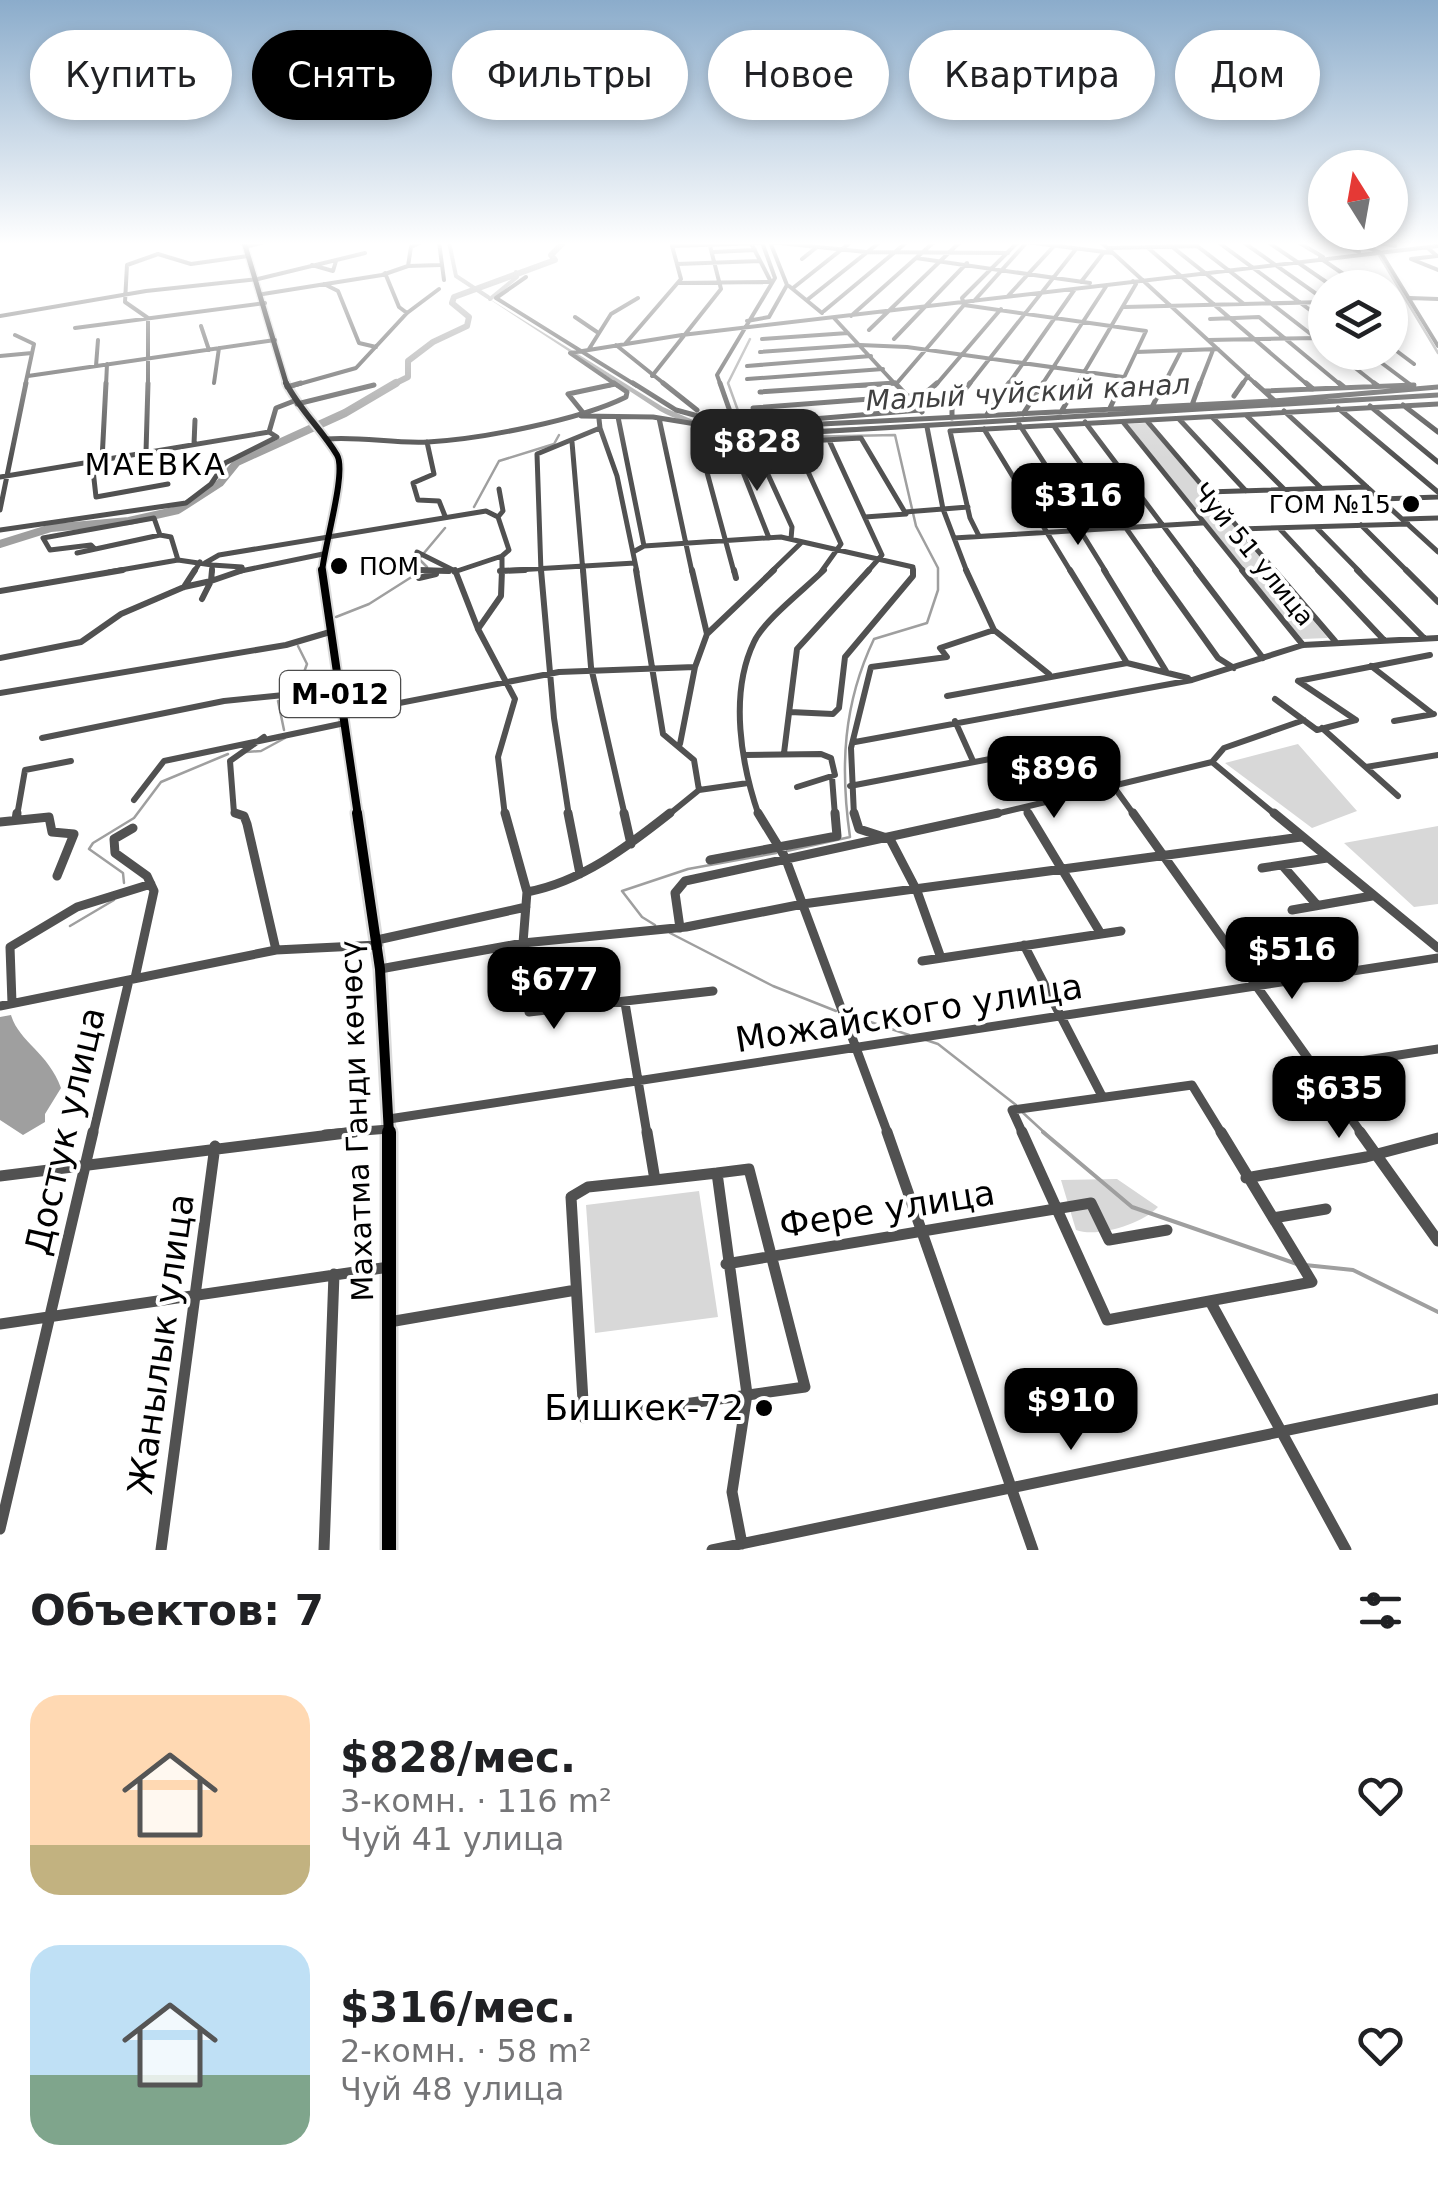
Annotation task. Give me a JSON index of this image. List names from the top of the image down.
{
  "streets": {
    "main road": ["М-012", "Махатма Ганди көчөсү"],
    "street": [
      "Чуй 51 улица",
      "Можайского улица",
      "Достук улица",
      "Фере улица",
      "Жанылык улица"
    ]
  },
  "crossings": [
    ["Можайского улица", "Махатма Ганди көчөсү"],
    ["Можайского улица", "Достук улица"],
    ["Можайского улица", "Жанылык улица"]
  ],
  "districts": ["МАЕВКА"],
  "water": ["Малый чуйский канал"],
  "places": ["ГОМ №15", "ПОМ", "Бишкек-72"],
  "north": "top",
  "page": {
    "chip": [
      "Купить",
      "Снять",
      "Фильтры",
      "Новое",
      "Квартира",
      "Дом"
    ],
    "price": [
      "$828",
      "$316",
      "$896",
      "$516",
      "$677",
      "$635",
      "$910"
    ],
    "heading": "Объектов: 7",
    "list": [
      {
        "name": "$828/мес.",
        "note": "3-комн. · 116 m² · Чуй 41 улица"
      },
      {
        "name": "$316/мес.",
        "note": "2-комн. · 58 m² · Чуй 48 улица"
      }
    ]
  }
}
